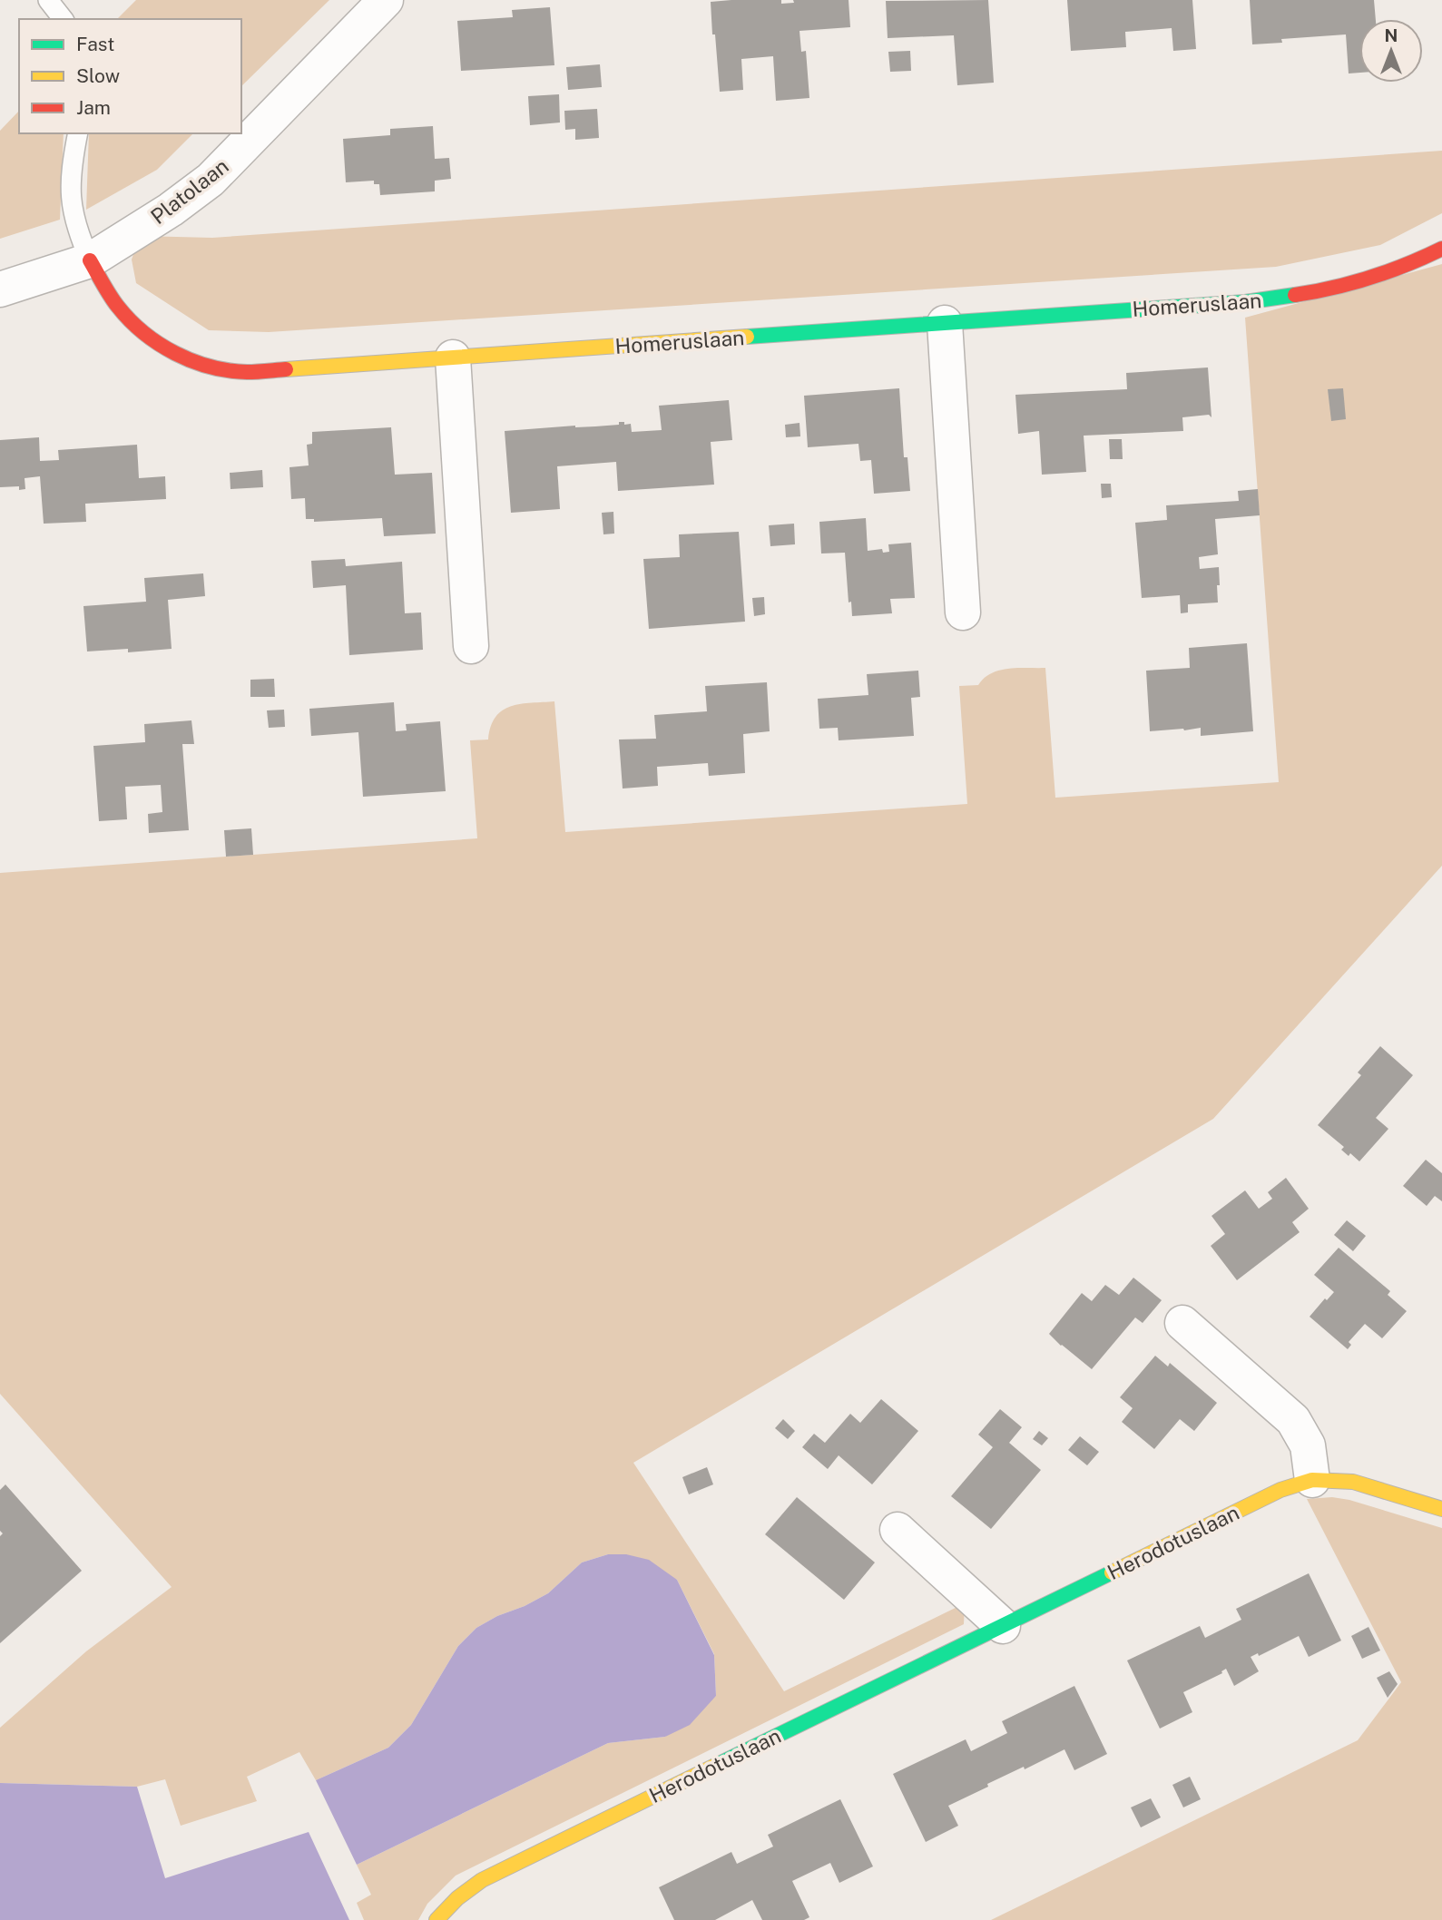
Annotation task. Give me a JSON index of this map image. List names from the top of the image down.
{
  "streets": {
    "street": ["Platolaan", "Homeruslaan", "Herodotuslaan"]
  },
  "crossings": [
    ["Platolaan", "Homeruslaan"]
  ],
  "legend": ["Fast", "Slow", "Jam"],
  "north": "top"
}
